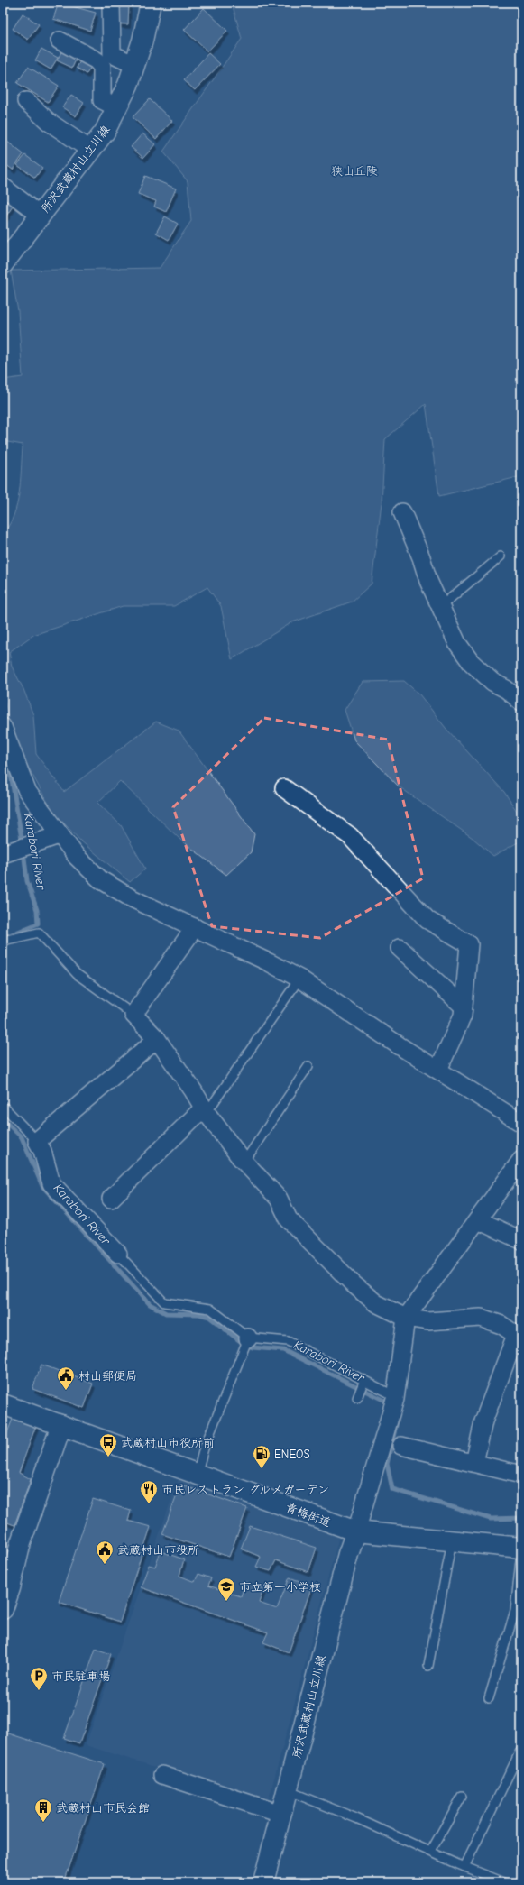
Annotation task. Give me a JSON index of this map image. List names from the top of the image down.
{
  "streets": {
    "main road": ["所沢武蔵村山立川線", "青梅街道"]
  },
  "crossings": [
    ["所沢武蔵村山立川線", "青梅街道"]
  ],
  "water": ["Karabori River"],
  "parks": ["狭山丘陵"],
  "places": {
    "public building": ["村山郵便局", "武蔵村山市役所"],
    "bus stop": ["武蔵村山市役所前"],
    "fuel station": ["ENEOS"],
    "restaurant": ["市民レストラン グルメガーデン"],
    "school or university": ["市立第一小学校"],
    "parking": ["市民駐車場"],
    "building": ["武蔵村山市民会館"]
  }
}
